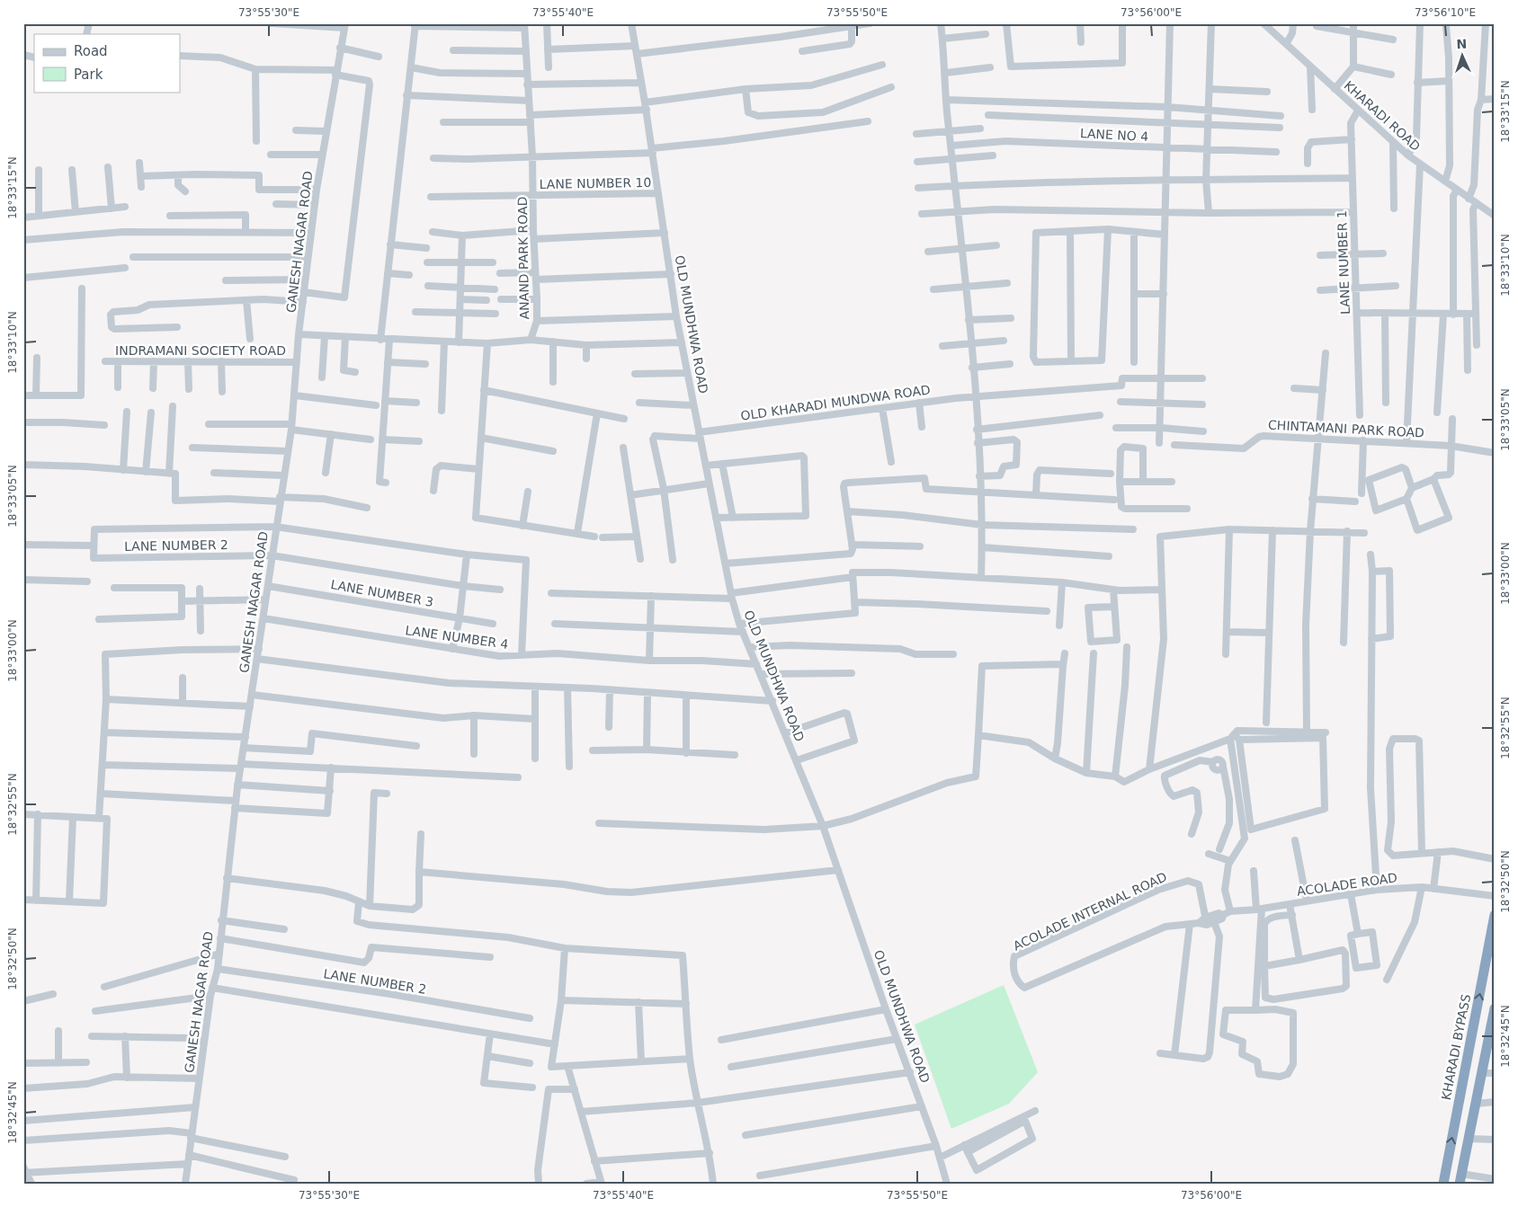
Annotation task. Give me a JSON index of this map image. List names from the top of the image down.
{
  "streets": {
    "highway": ["KHARADI BYPASS"],
    "street": [
      "KHARADI ROAD",
      "LANE NO 4",
      "LANE NUMBER 10",
      "GANESH NAGAR ROAD",
      "ANAND PARK ROAD",
      "LANE NUMBER 1",
      "OLD MUNDHWA ROAD",
      "INDRAMANI SOCIETY ROAD",
      "OLD KHARADI MUNDWA ROAD",
      "CHINTAMANI PARK ROAD",
      "LANE NUMBER 2",
      "LANE NUMBER 3",
      "LANE NUMBER 4",
      "ACOLADE ROAD",
      "ACOLADE INTERNAL ROAD"
    ]
  },
  "crossings": [
    ["KHARADI ROAD", "LANE NUMBER 1"],
    ["LANE NUMBER 10", "ANAND PARK ROAD"],
    ["LANE NUMBER 10", "OLD MUNDHWA ROAD"],
    ["GANESH NAGAR ROAD", "INDRAMANI SOCIETY ROAD"],
    ["GANESH NAGAR ROAD", "LANE NUMBER 2"],
    ["GANESH NAGAR ROAD", "LANE NUMBER 3"],
    ["GANESH NAGAR ROAD", "LANE NUMBER 4"],
    ["OLD MUNDHWA ROAD", "OLD KHARADI MUNDWA ROAD"],
    ["OLD MUNDHWA ROAD", "LANE NUMBER 4"]
  ],
  "legend": ["Road", "Park"],
  "north": "top",
  "coordinates": [
    "73°55'30\"E",
    "73°55'40\"E",
    "73°55'50\"E",
    "73°56'00\"E",
    "73°56'10\"E",
    "18°33'15\"N",
    "18°33'10\"N",
    "18°33'05\"N",
    "18°33'00\"N",
    "18°32'55\"N",
    "18°32'50\"N",
    "18°32'45\"N"
  ]
}
